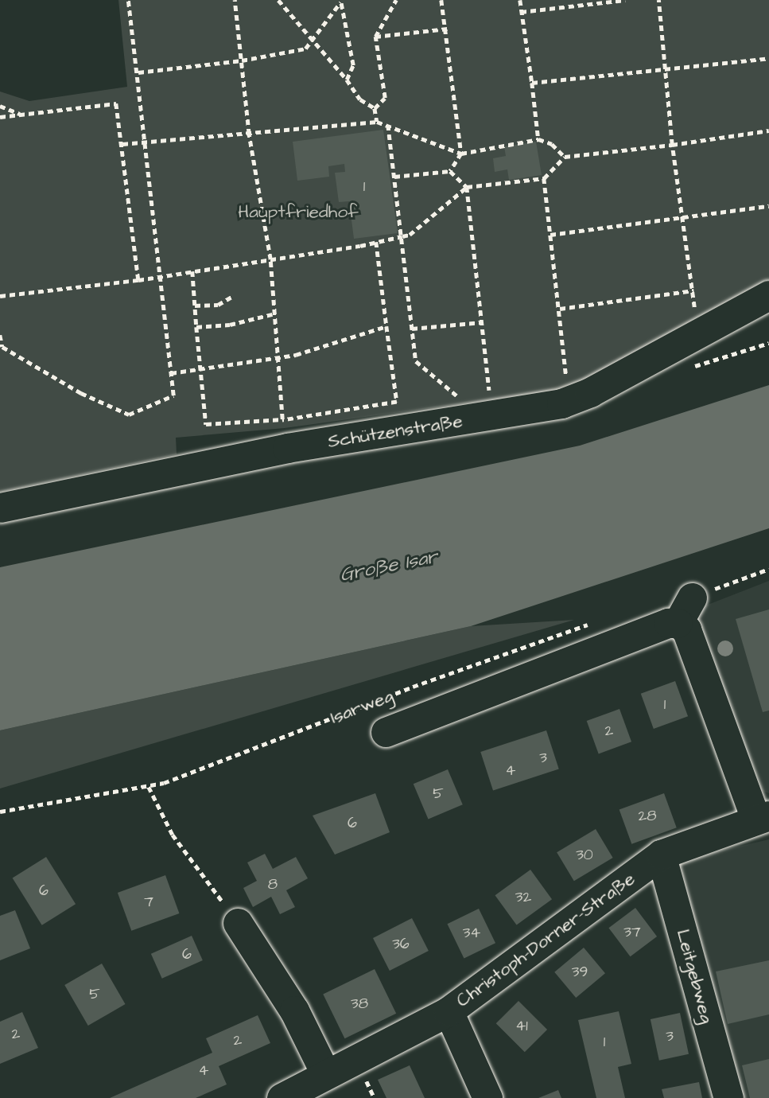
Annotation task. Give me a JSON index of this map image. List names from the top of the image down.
{
  "streets": {
    "street": [
      "Schützenstraße",
      "Isarweg",
      "Christoph-Dorner-Straße",
      "Leitgebweg"
    ]
  },
  "crossings": [
    ["Christoph-Dorner-Straße", "Leitgebweg"]
  ],
  "water": ["Große Isar"],
  "parks": ["Hauptfriedhof"],
  "house_numbers": [
    "1",
    "1",
    "2",
    "3",
    "4",
    "5",
    "28",
    "6",
    "30",
    "8",
    "6",
    "32",
    "7",
    "37",
    "34",
    "36",
    "6",
    "39",
    "5",
    "38",
    "41",
    "2",
    "3",
    "2",
    "1",
    "4"
  ]
}
